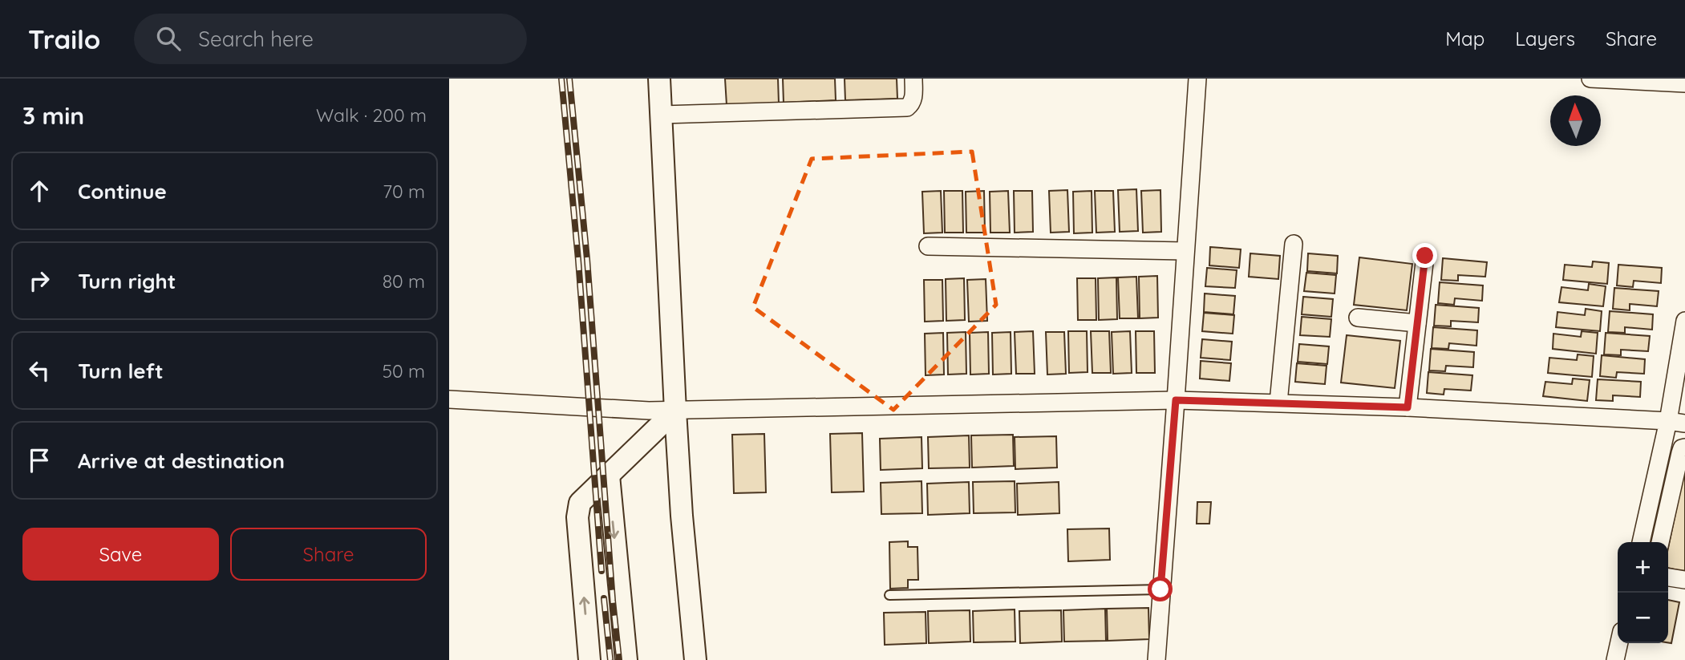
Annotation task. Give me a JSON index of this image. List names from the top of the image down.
{
  "north": "top",
  "page": {
    "header": "Trailo",
    "search": "Search here",
    "nav": ["Map", "Layers", "Share"],
    "heading": ["3 min", "Walk · 200 m"],
    "list": [
      ["Continue", "70 m"],
      ["Turn right", "80 m"],
      ["Turn left", "50 m"],
      "Arrive at destination"
    ],
    "buttons": ["Save", "Share"],
    "map_buttons": ["+", "−"]
  }
}
